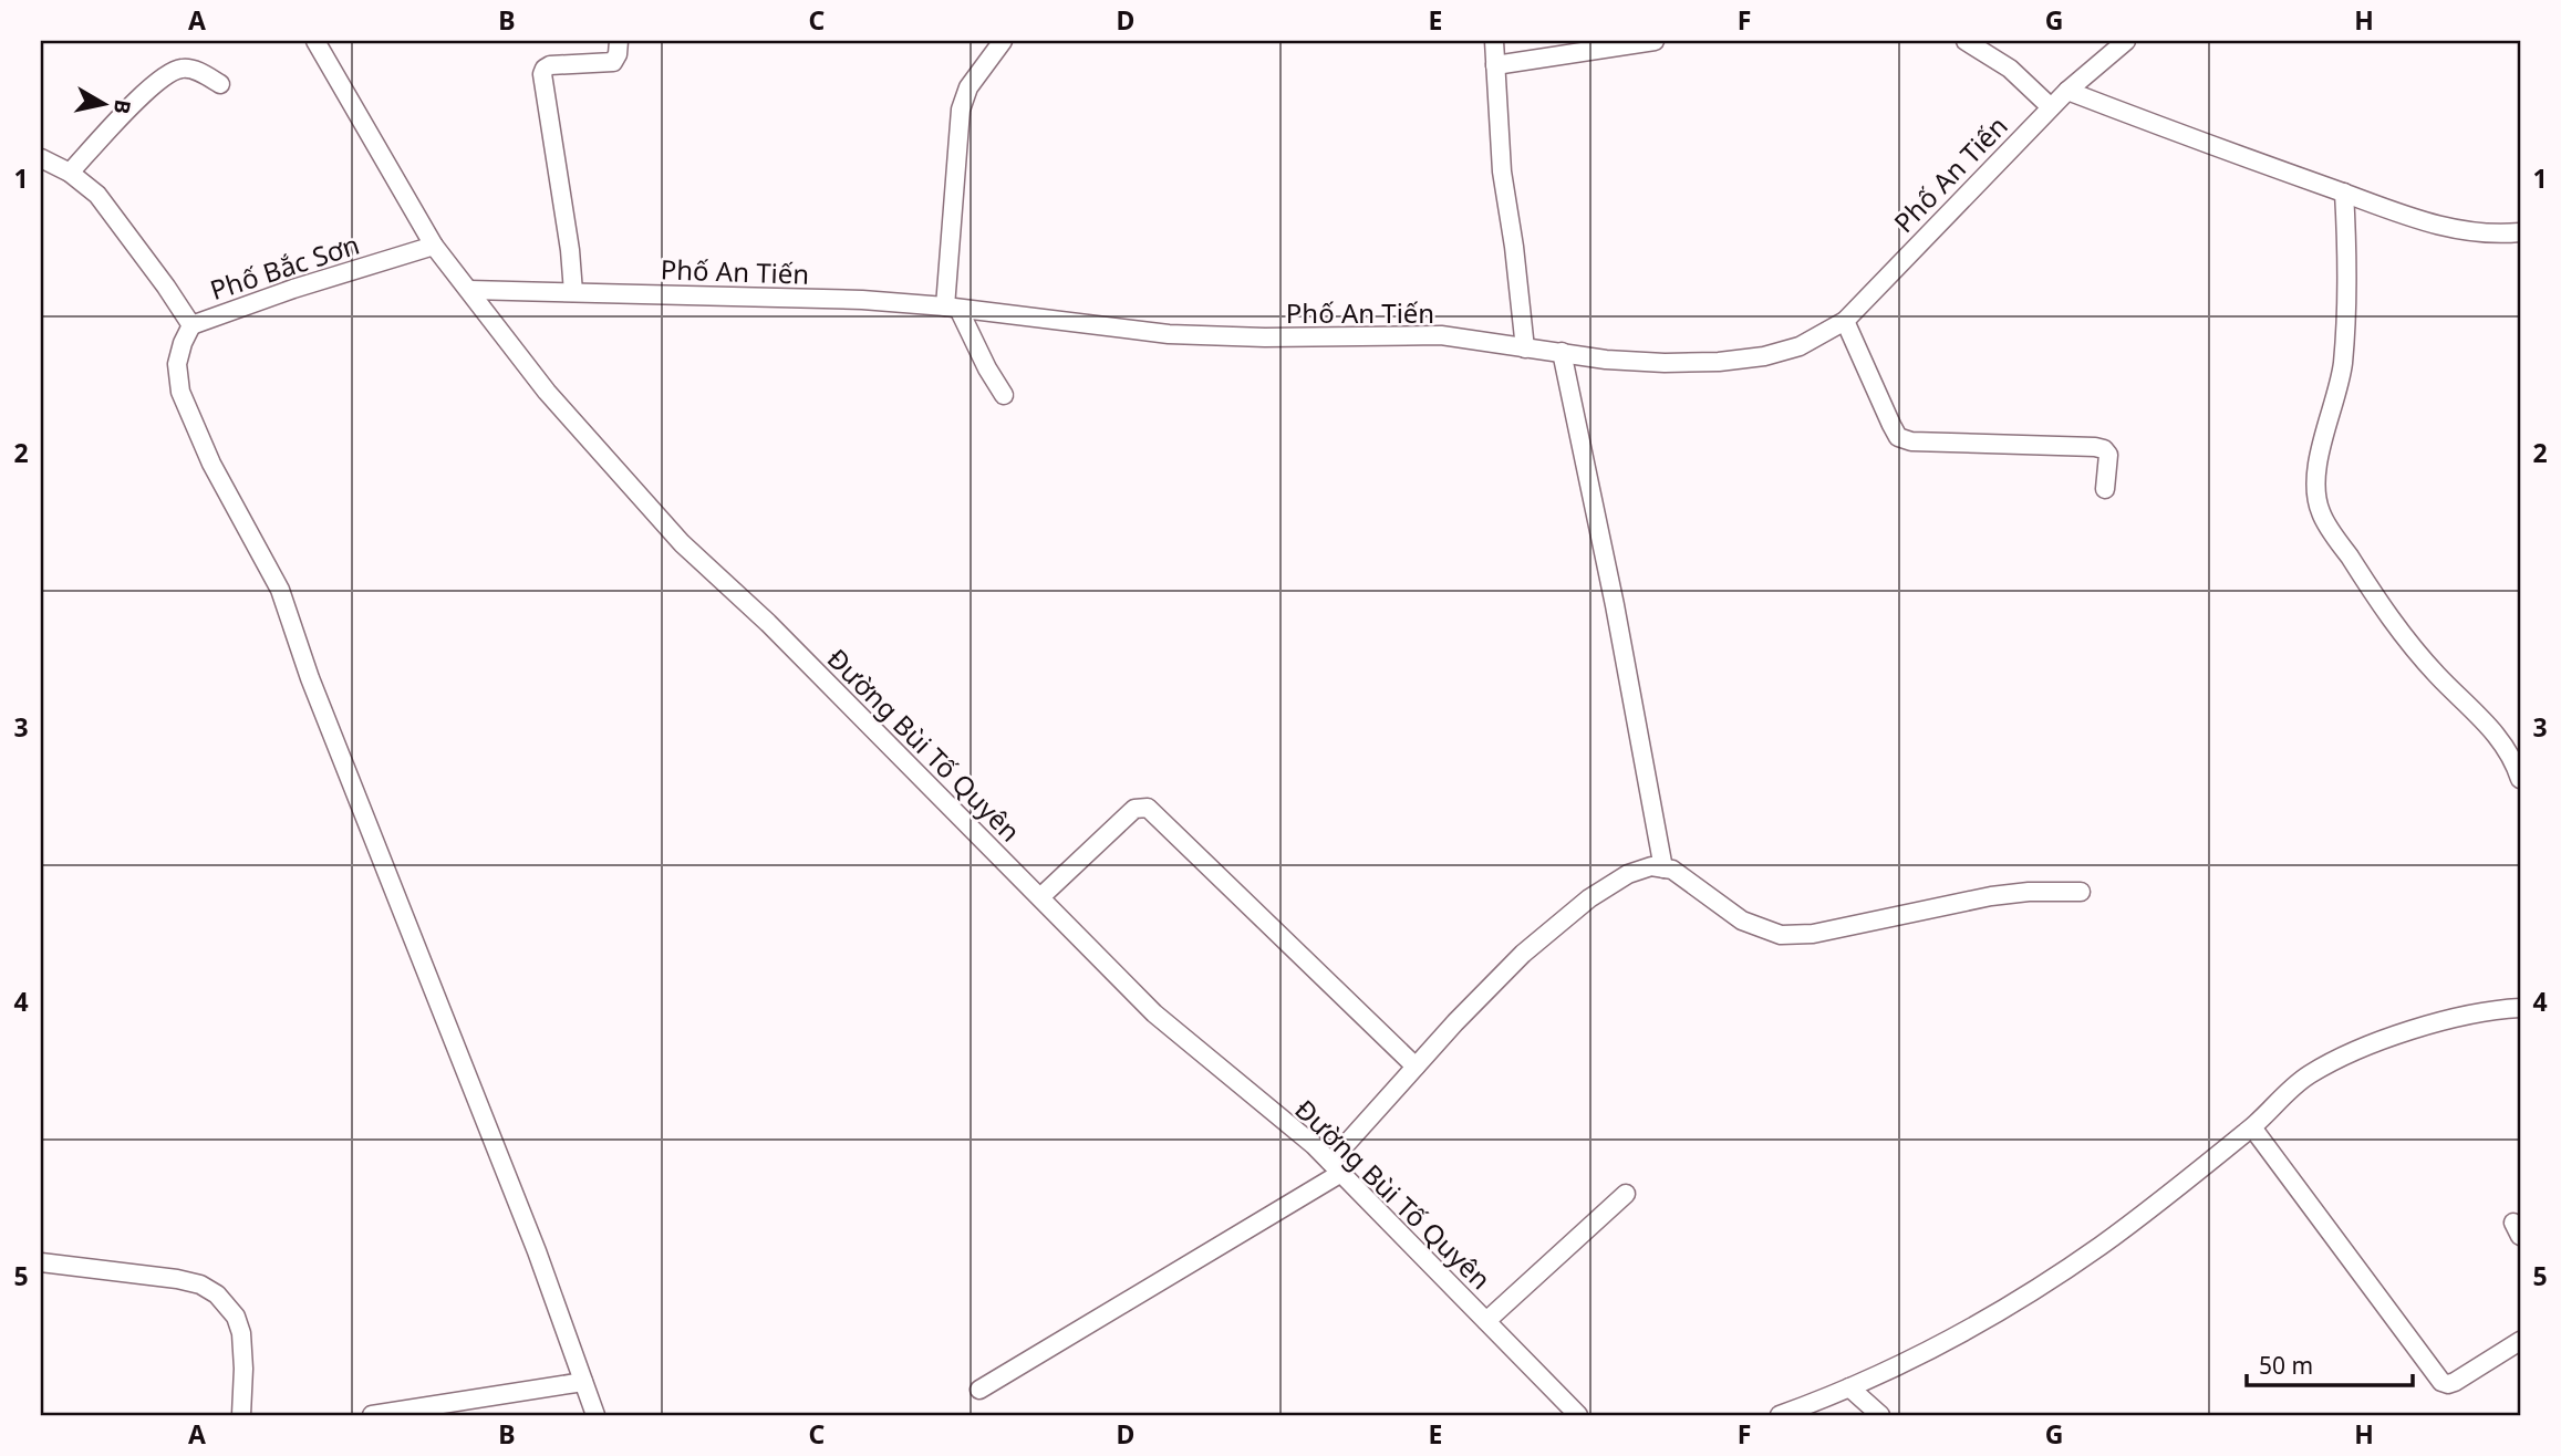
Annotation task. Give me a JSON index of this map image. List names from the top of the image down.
{
  "streets": {
    "street": ["Phố An Tiến", "Phố Bắc Sơn", "Đường Bùi Tố Quyên"]
  },
  "crossings": [
    ["Phố An Tiến", "Đường Bùi Tố Quyên"],
    ["Phố Bắc Sơn", "Đường Bùi Tố Quyên"]
  ],
  "scale_bar": "50 m",
  "north": "right",
  "grid": {
    "columns": [
      "A",
      "B",
      "C",
      "D",
      "E",
      "F",
      "G",
      "H"
    ],
    "rows": [
      "1",
      "2",
      "3",
      "4",
      "5"
    ]
  }
}
